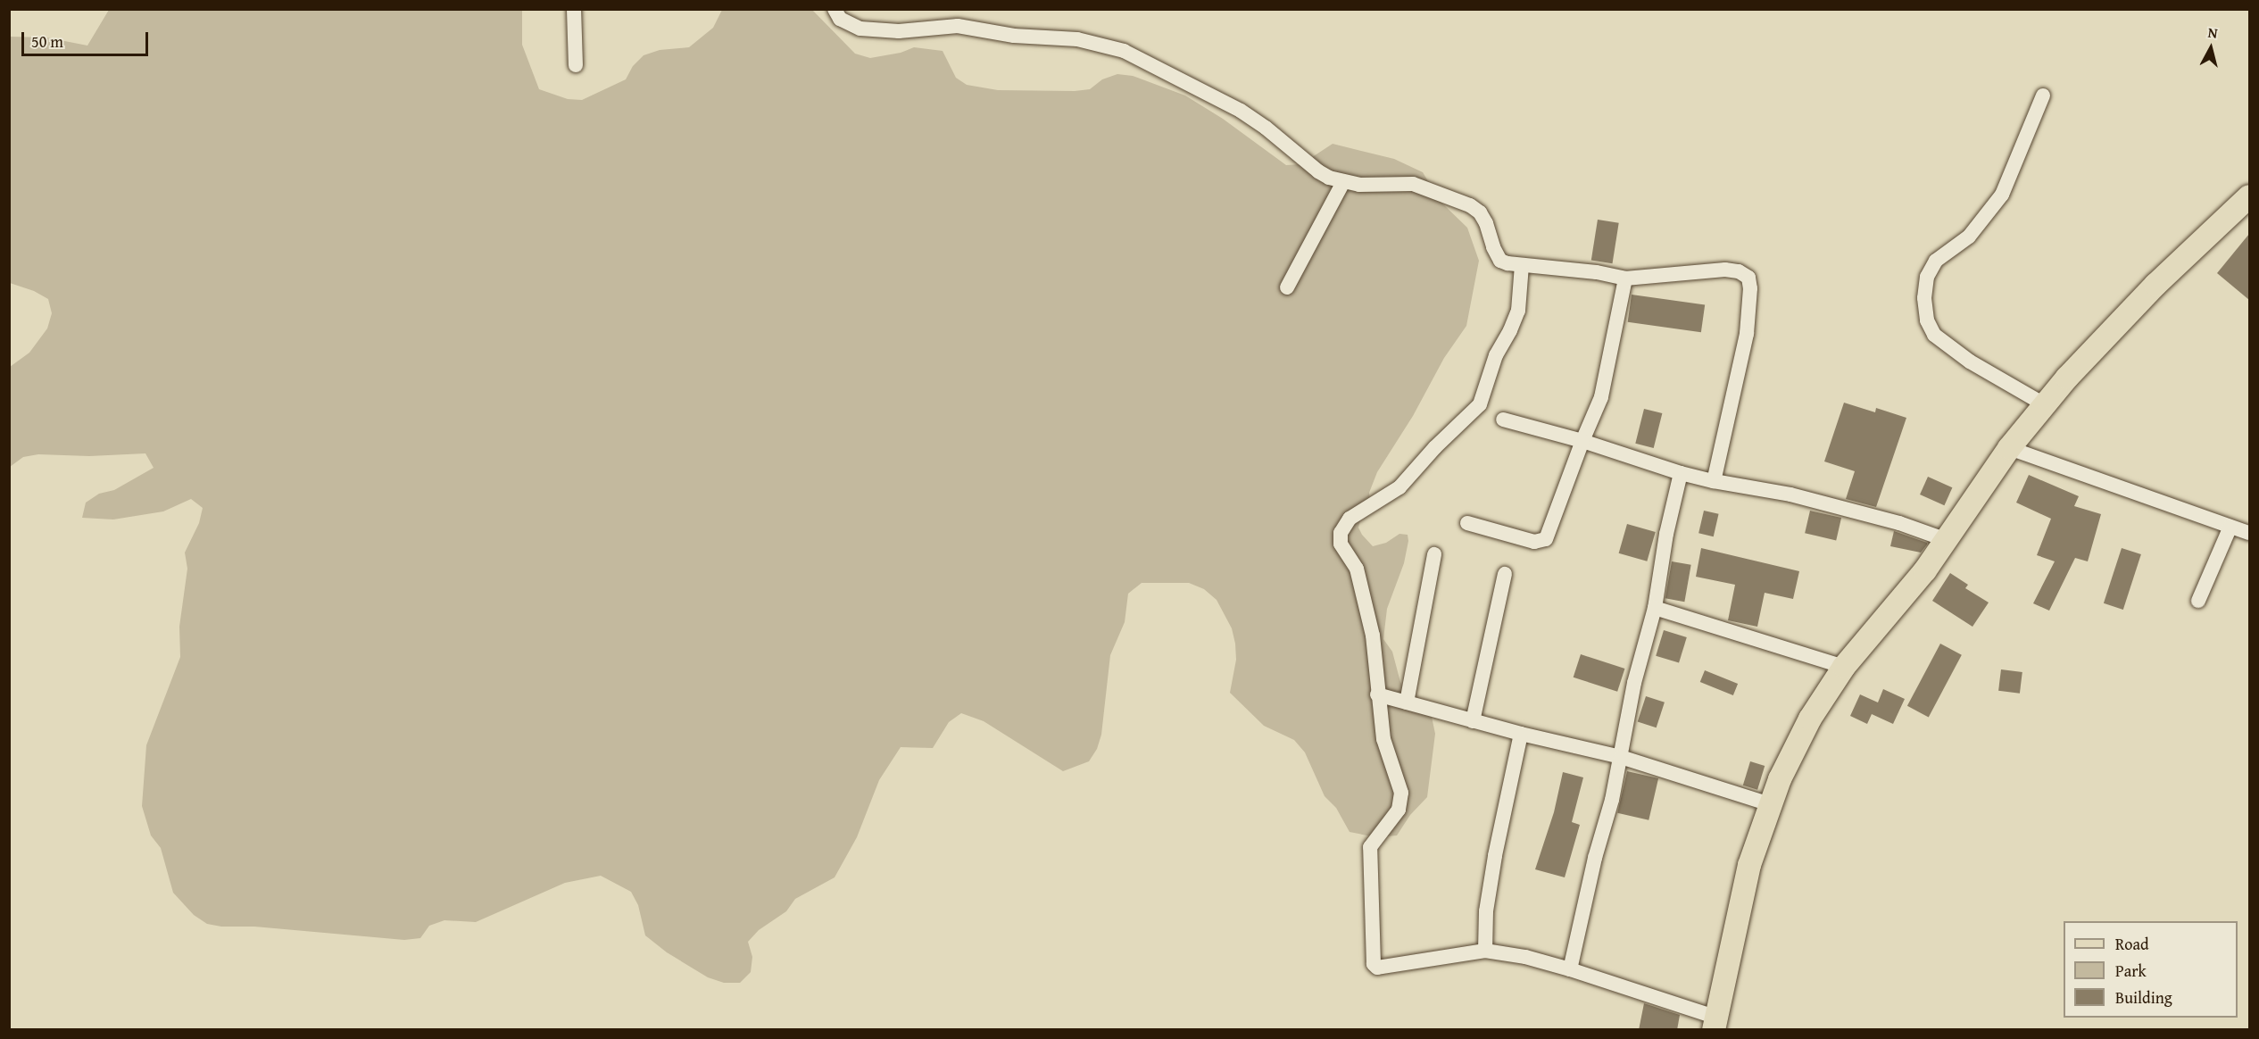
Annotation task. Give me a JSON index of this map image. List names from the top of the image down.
{
  "legend": ["Road", "Park", "Building"],
  "scale_bar": "50 m",
  "north": "top"
}
